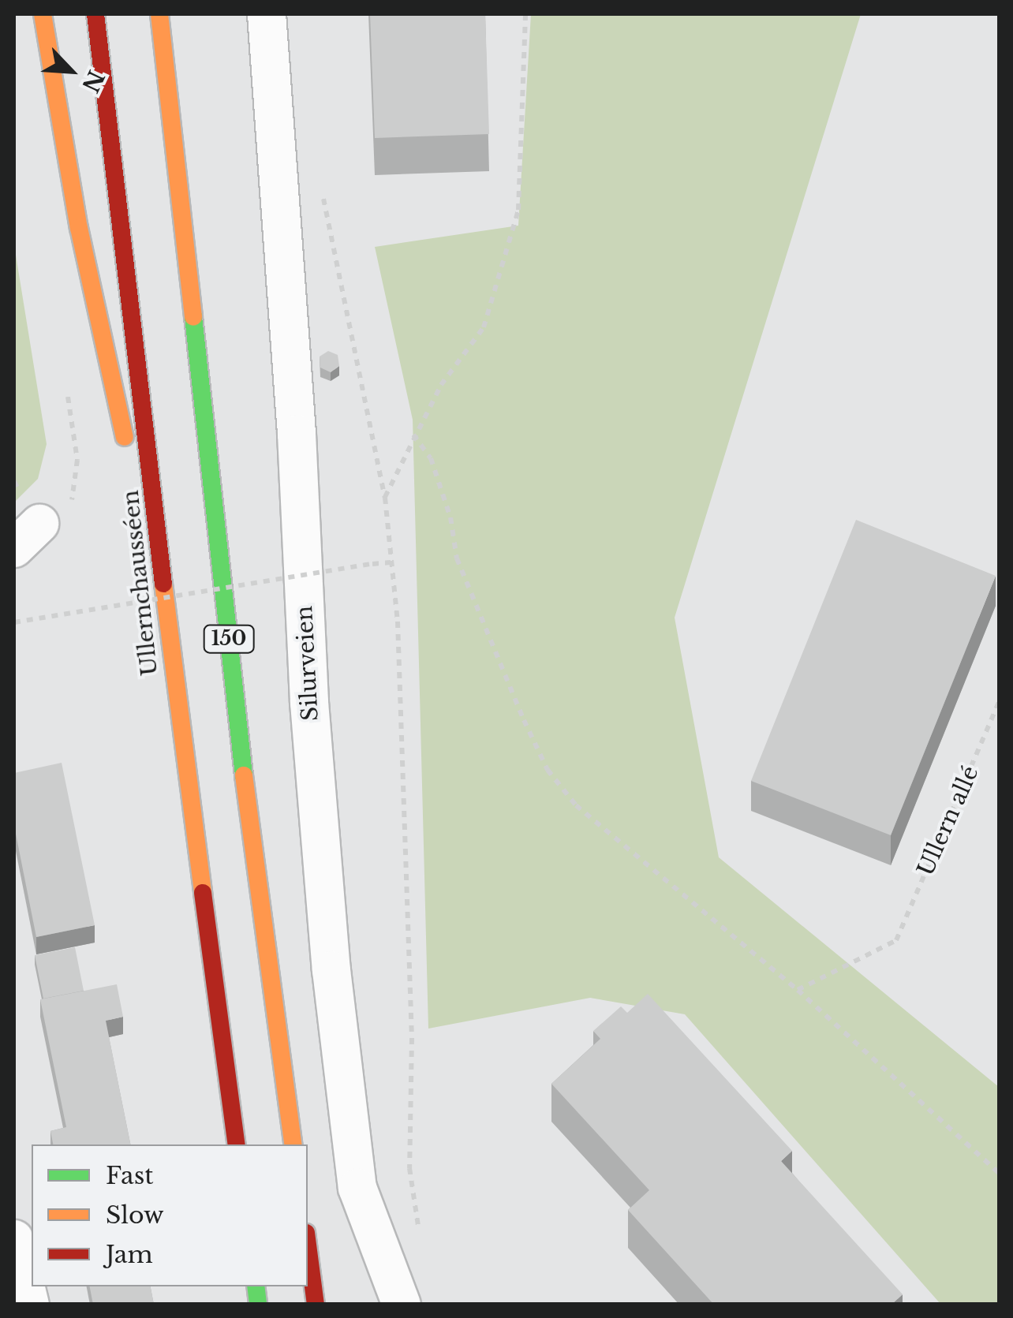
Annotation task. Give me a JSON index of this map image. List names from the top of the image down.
{
  "streets": {
    "highway": ["Ullernchausséen", "150"],
    "street": ["Silurveien"],
    "path": ["Ullern allé"]
  },
  "legend": ["Fast", "Slow", "Jam"],
  "north": "bottom right"
}
